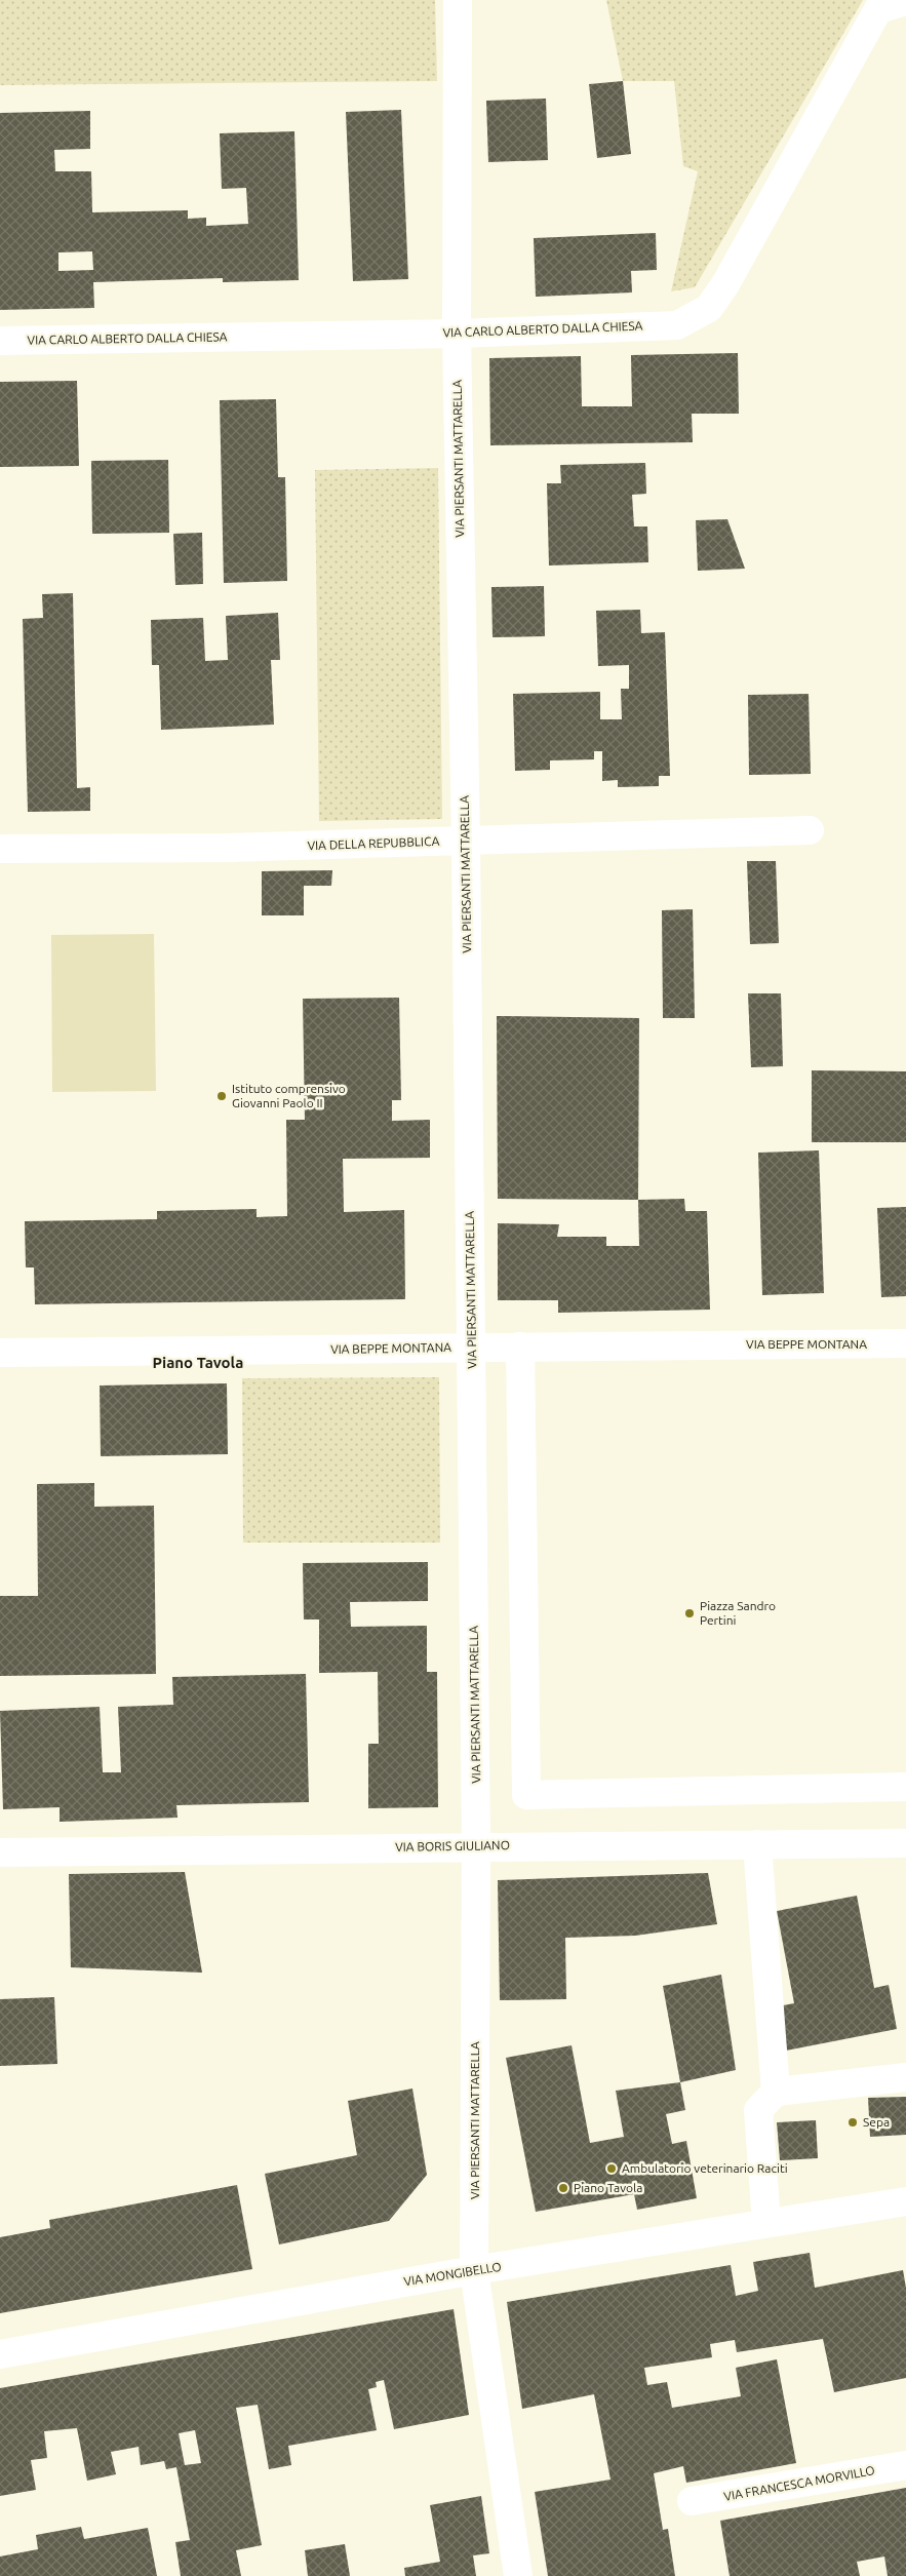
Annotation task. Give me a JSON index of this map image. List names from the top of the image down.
{
  "streets": {
    "street": [
      "VIA CARLO ALBERTO DALLA CHIESA",
      "VIA PIERSANTI MATTARELLA",
      "VIA DELLA REPUBBLICA",
      "VIA BEPPE MONTANA",
      "VIA BORIS GIULIANO",
      "VIA MONGIBELLO",
      "VIA FRANCESCA MORVILLO"
    ]
  },
  "crossings": [
    ["VIA CARLO ALBERTO DALLA CHIESA", "VIA PIERSANTI MATTARELLA"],
    ["VIA PIERSANTI MATTARELLA", "VIA DELLA REPUBBLICA"],
    ["VIA PIERSANTI MATTARELLA", "VIA BEPPE MONTANA"],
    ["VIA PIERSANTI MATTARELLA", "VIA BORIS GIULIANO"],
    ["VIA PIERSANTI MATTARELLA", "VIA MONGIBELLO"]
  ],
  "districts": ["Piano Tavola"],
  "places": [
    "Istituto comprensivo Giovanni Paolo II",
    "Piazza Sandro Pertini",
    "Sepa",
    "Ambulatorio veterinario Raciti",
    "Piano Tavola"
  ]
}
